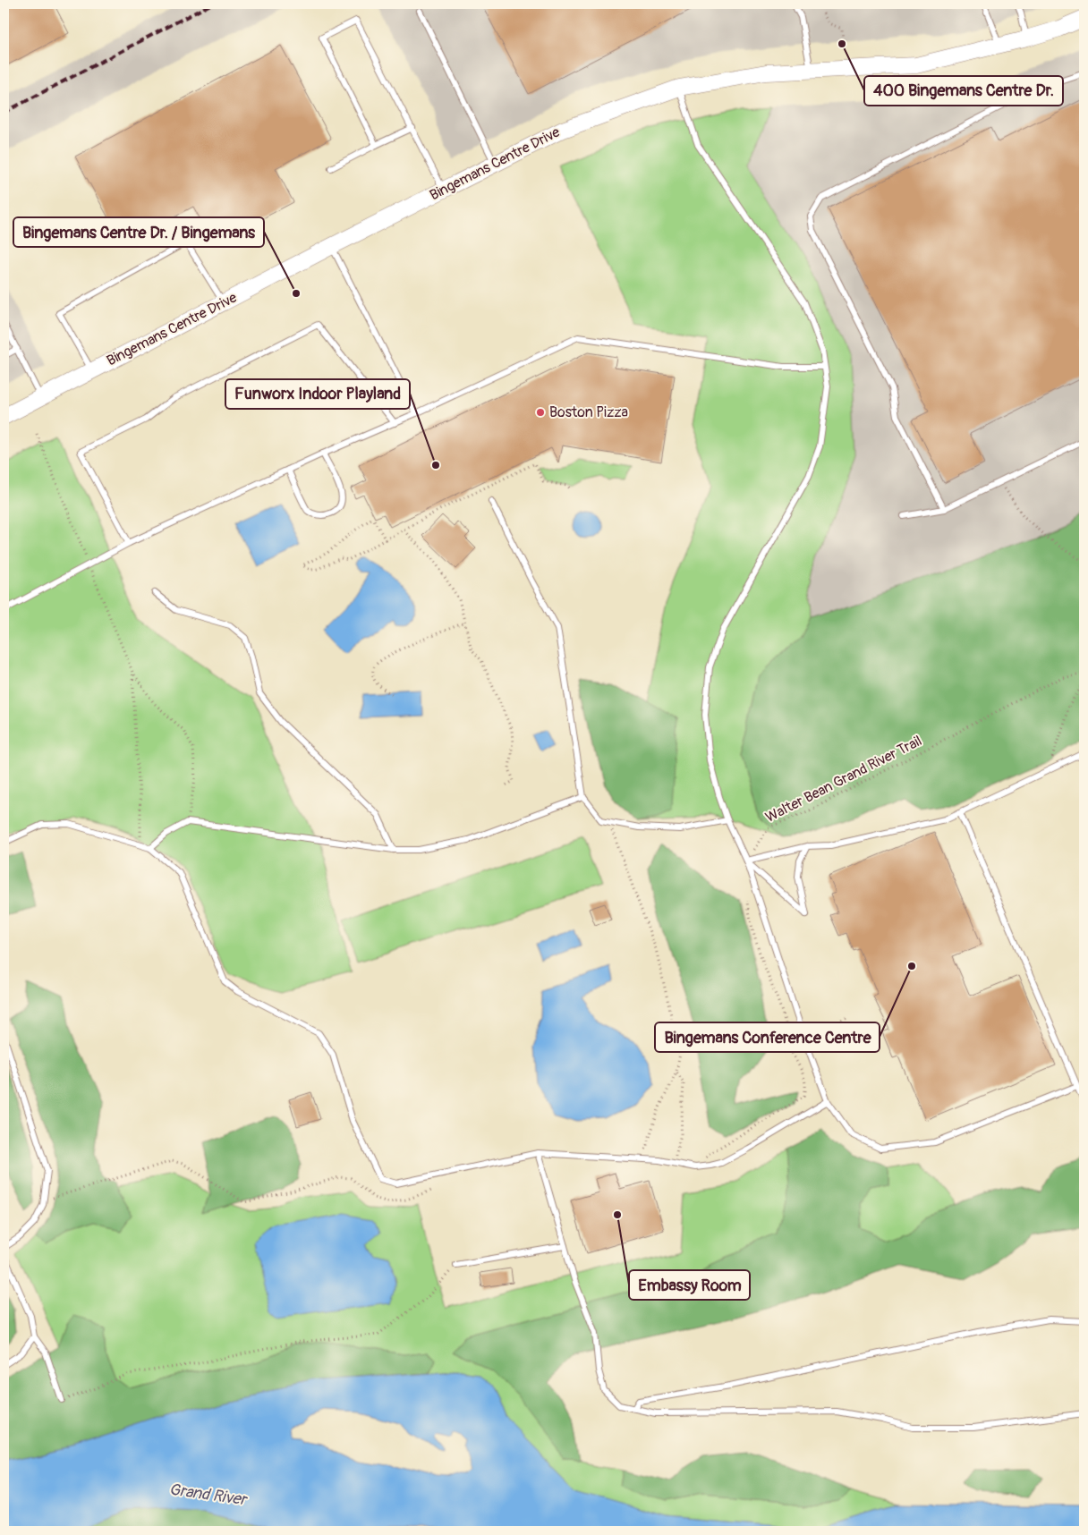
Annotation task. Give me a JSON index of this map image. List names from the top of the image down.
{
  "streets": {
    "main road": ["Bingemans Centre Drive"],
    "path": ["Walter Bean Grand River Trail"]
  },
  "water": ["Grand River"],
  "places": [
    "400 Bingemans Centre Dr.",
    "Bingemans Centre Dr. / Bingemans",
    "Boston Pizza",
    "Funworx Indoor Playland",
    "Bingemans Conference Centre",
    "Embassy Room"
  ]
}
